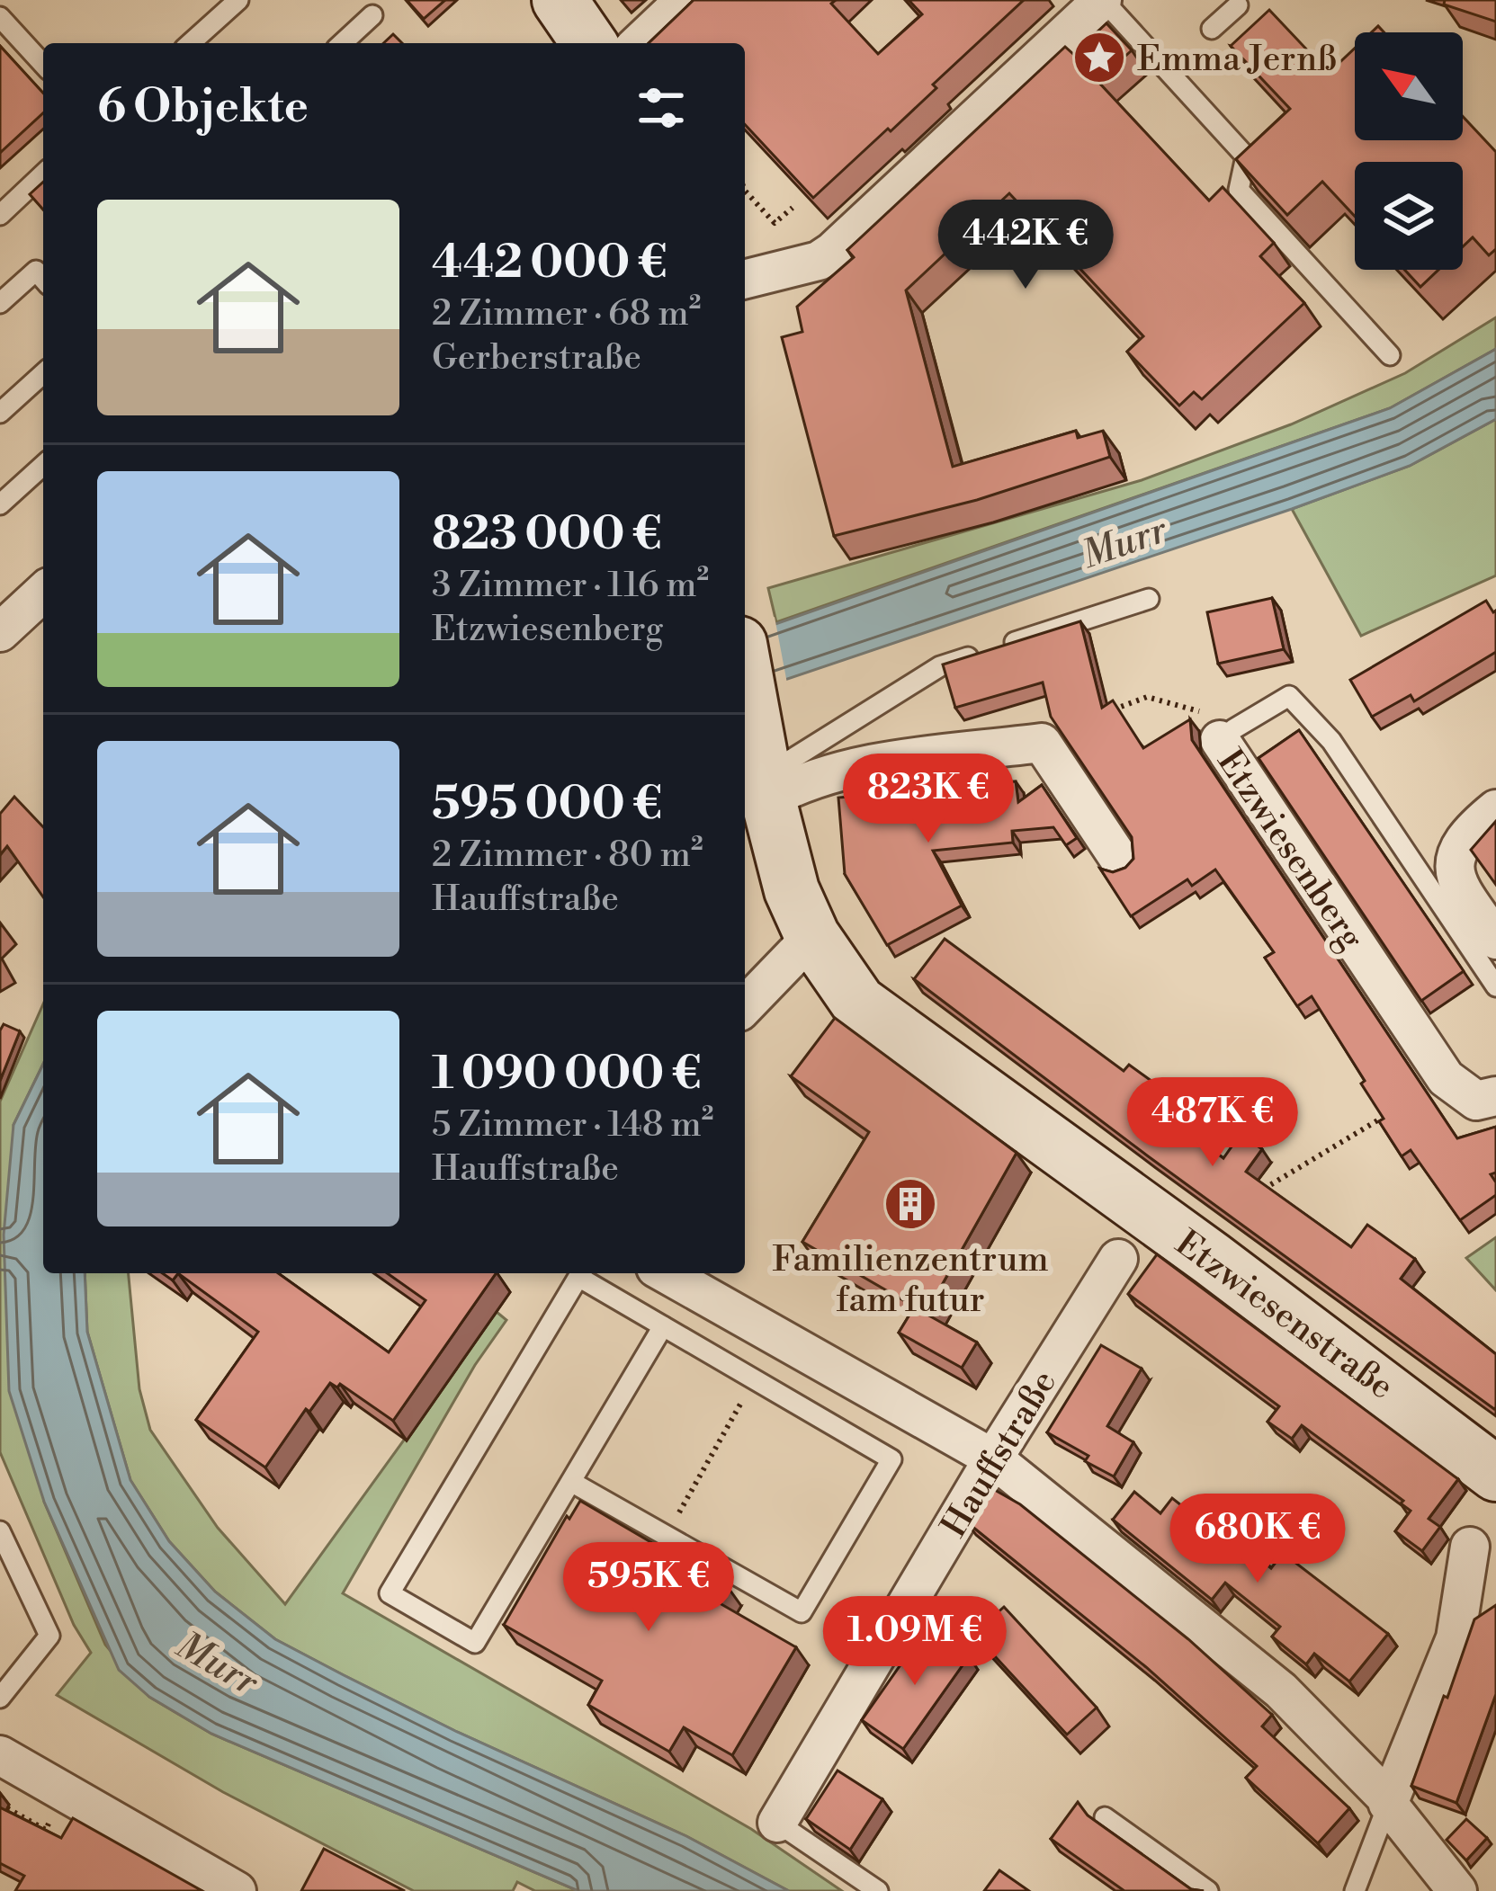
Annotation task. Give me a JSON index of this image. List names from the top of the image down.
{
  "streets": {
    "street": ["Etzwiesenberg", "Etzwiesenstraße", "Hauffstraße"]
  },
  "water": ["Murr"],
  "places": {
    "place": ["Emma Jernß"],
    "building": ["Familienzentrum fam futur"]
  },
  "north": "top left",
  "page": {
    "heading": "6 Objekte",
    "list": [
      {
        "name": "442 000 €",
        "note": "2 Zimmer · 68 m² · Gerberstraße"
      },
      {
        "name": "823 000 €",
        "note": "3 Zimmer · 116 m² · Etzwiesenberg"
      },
      {
        "name": "595 000 €",
        "note": "2 Zimmer · 80 m² · Hauffstraße"
      },
      {
        "name": "1 090 000 €",
        "note": "5 Zimmer · 148 m² · Hauffstraße"
      }
    ],
    "price": [
      "442K €",
      "823K €",
      "487K €",
      "680K €",
      "595K €",
      "1.09M €"
    ]
  }
}
